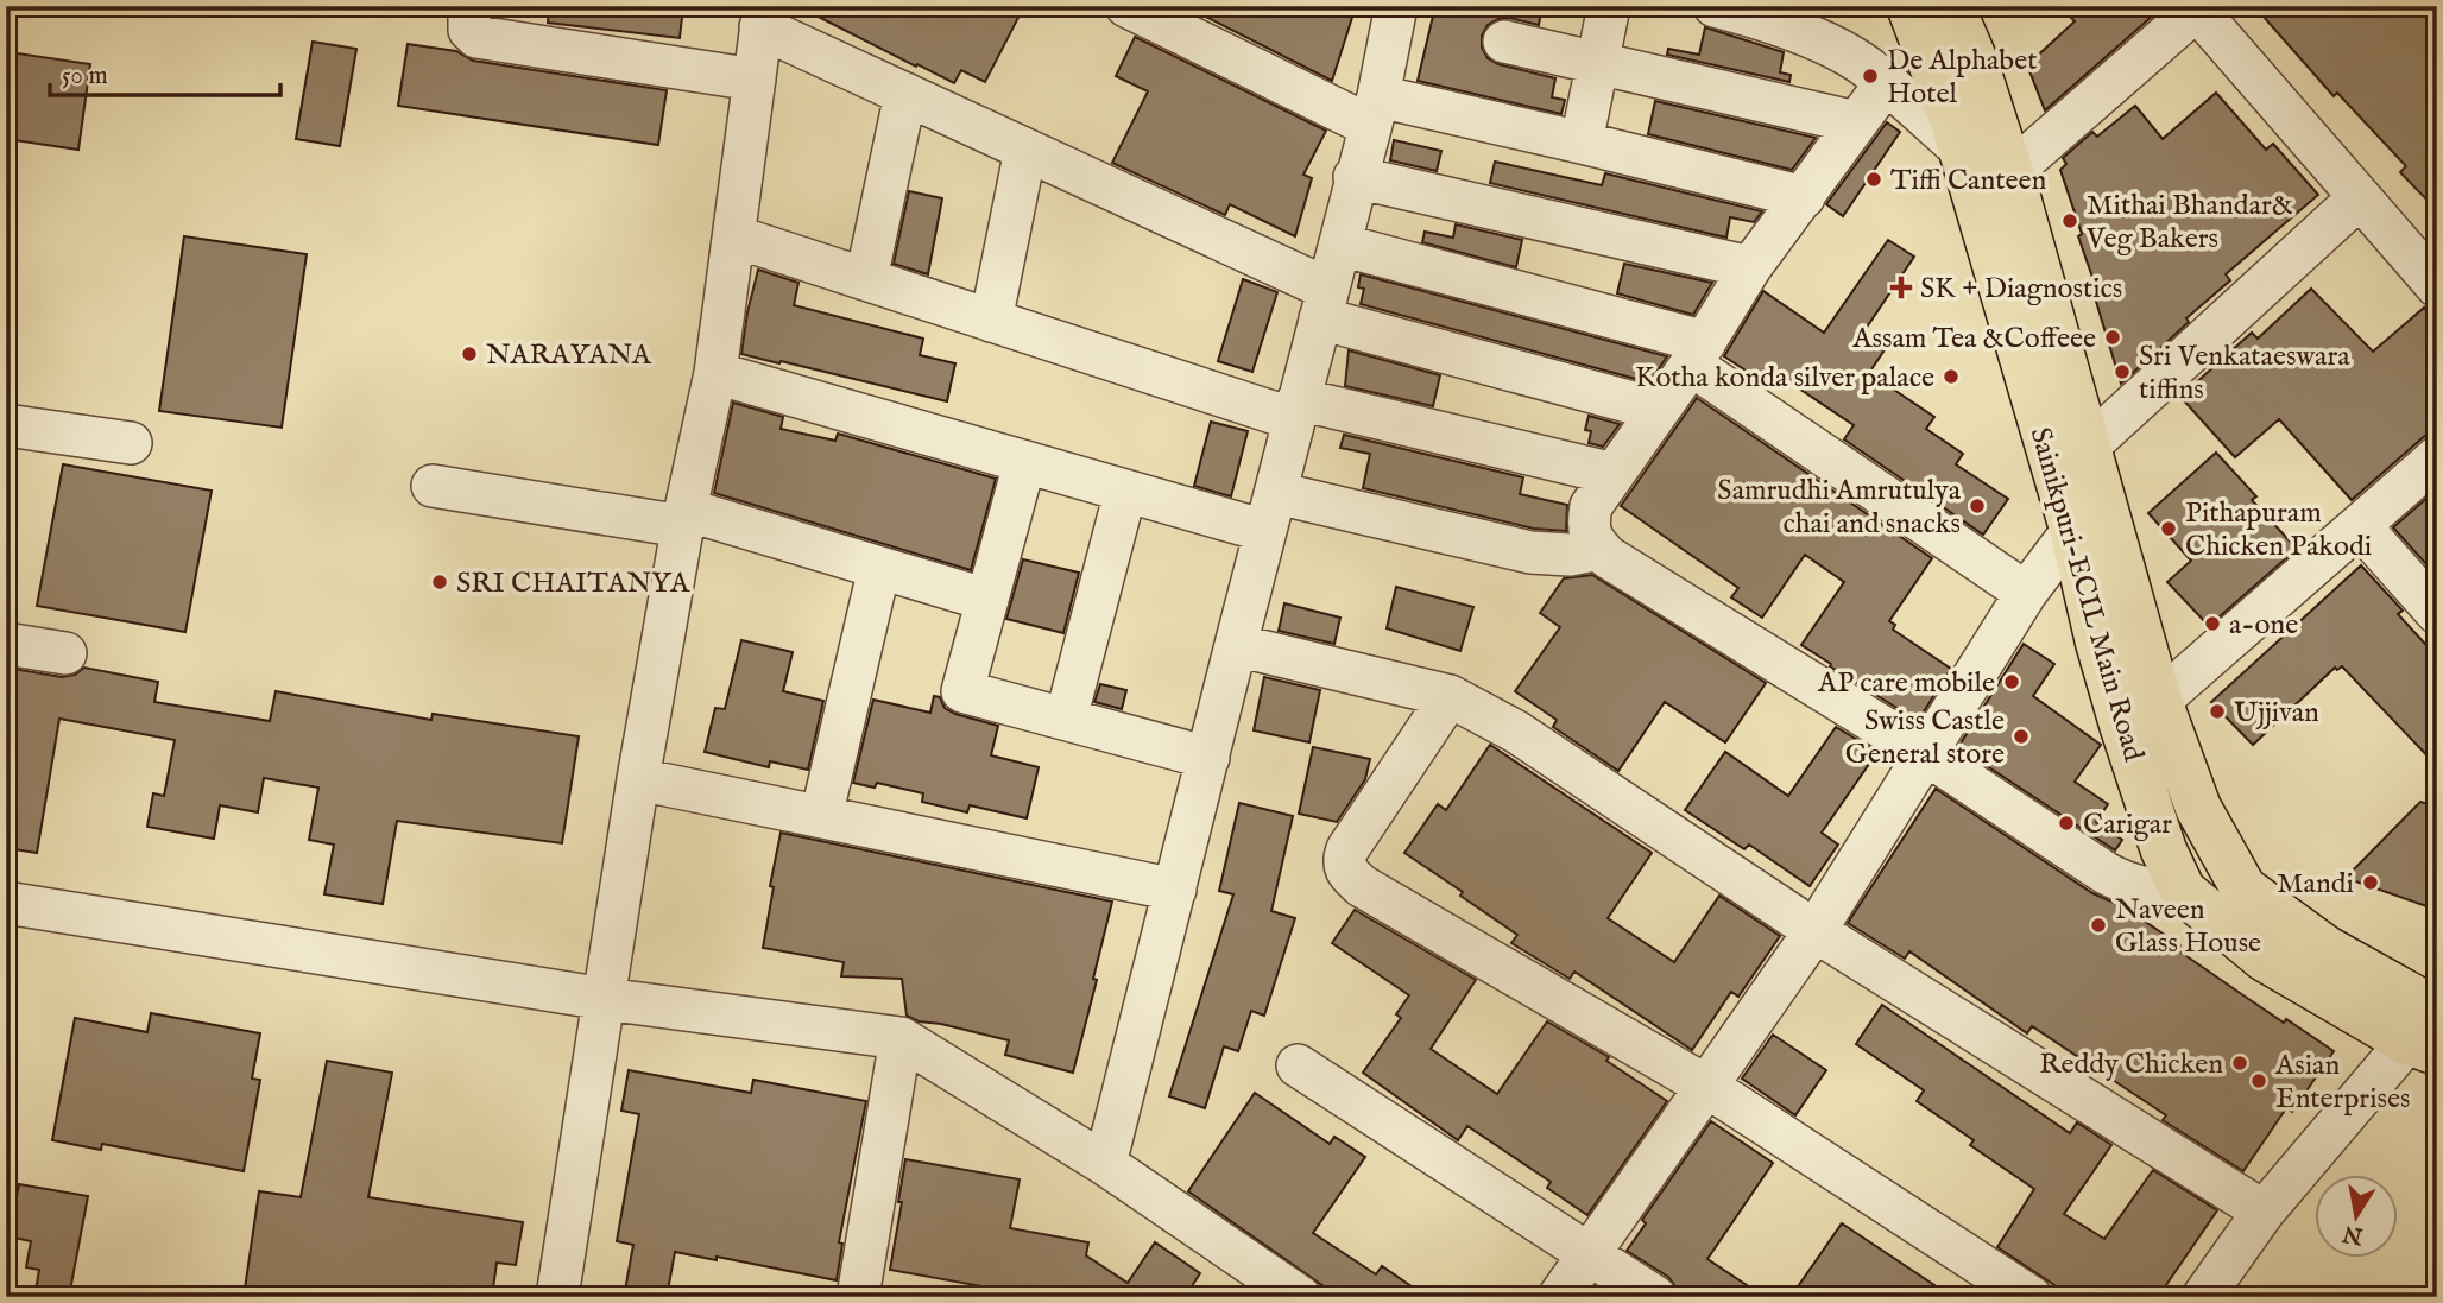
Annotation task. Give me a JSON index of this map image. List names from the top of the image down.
{
  "streets": {
    "main road": ["Sainikpuri-ECIL Main Road"]
  },
  "places": {
    "other": [
      "De Alphabet Hotel",
      "Tiffi Canteen",
      "Mithai Bhandar& Veg Bakers",
      "Assam Tea &Coffeee",
      "NARAYANA",
      "Sri Venkataeswara tiffins",
      "Kotha konda silver palace",
      "Samrudhi Amrutulya chai and snacks",
      "Pithapuram Chicken Pakodi",
      "SRI CHAITANYA",
      "a-one",
      "AP care mobile",
      "Ujjivan",
      "Swiss Castle General store",
      "Carigar",
      "Mandi",
      "Naveen Glass House",
      "Reddy Chicken",
      "Asian Enterprises"
    ],
    "health": ["SK + Diagnostics"]
  },
  "scale_bar": "50 m",
  "north": "bottom"
}
